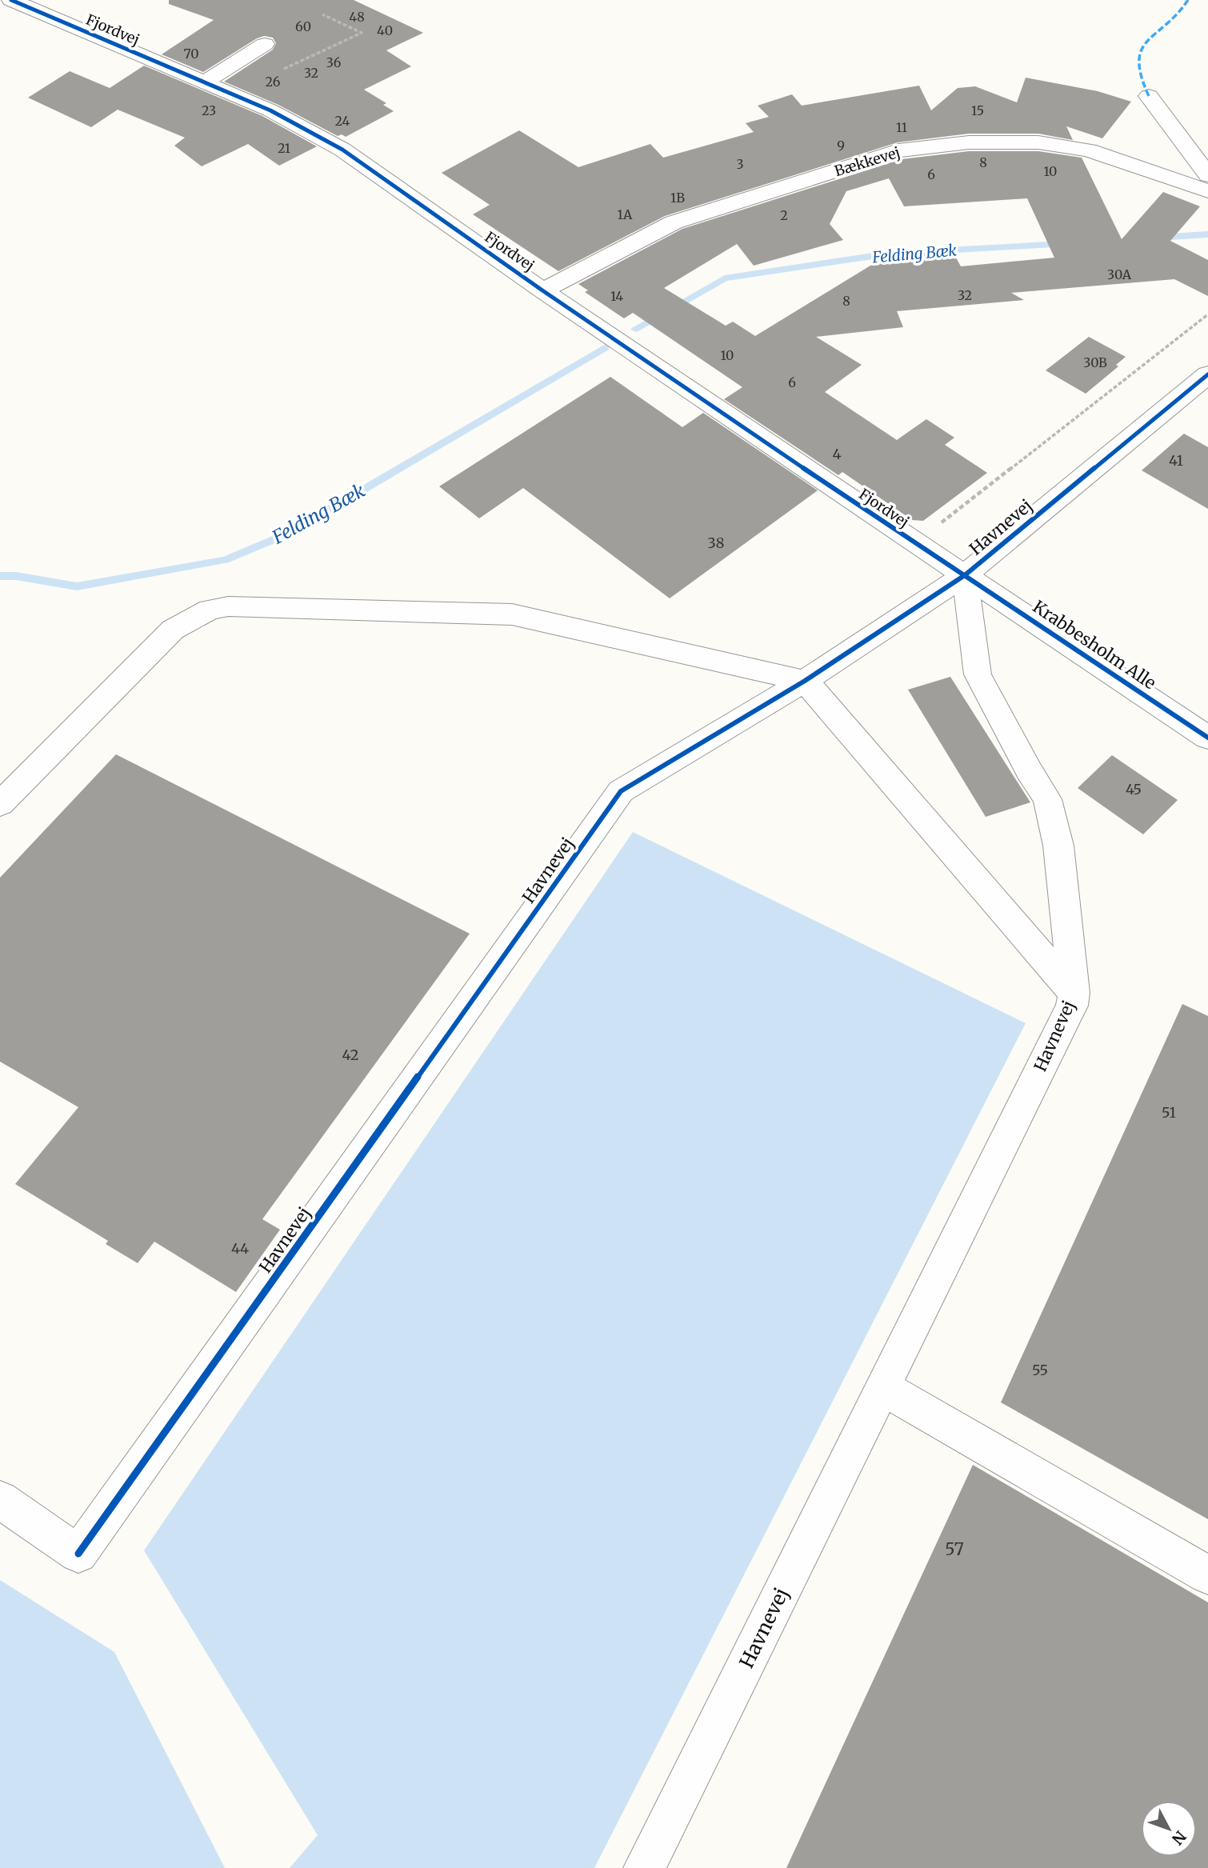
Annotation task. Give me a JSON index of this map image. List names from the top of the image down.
{
  "streets": {
    "street": [
      "Fjordvej",
      "Bækkevej",
      "Havnevej",
      "Krabbesholm Alle"
    ]
  },
  "crossings": [
    ["Fjordvej", "Bækkevej"],
    ["Fjordvej", "Havnevej"],
    ["Fjordvej", "Krabbesholm Alle"],
    ["Havnevej", "Krabbesholm Alle"]
  ],
  "water": ["Felding Bæk"],
  "house_numbers": [
    "48",
    "60",
    "40",
    "70",
    "36",
    "32",
    "26",
    "23",
    "15",
    "24",
    "11",
    "9",
    "21",
    "8",
    "3",
    "10",
    "6",
    "1B",
    "1A",
    "2",
    "30A",
    "32",
    "14",
    "8",
    "10",
    "30B",
    "6",
    "4",
    "41",
    "38",
    "45",
    "42",
    "51",
    "44",
    "55",
    "57"
  ],
  "north": "bottom right"
}
